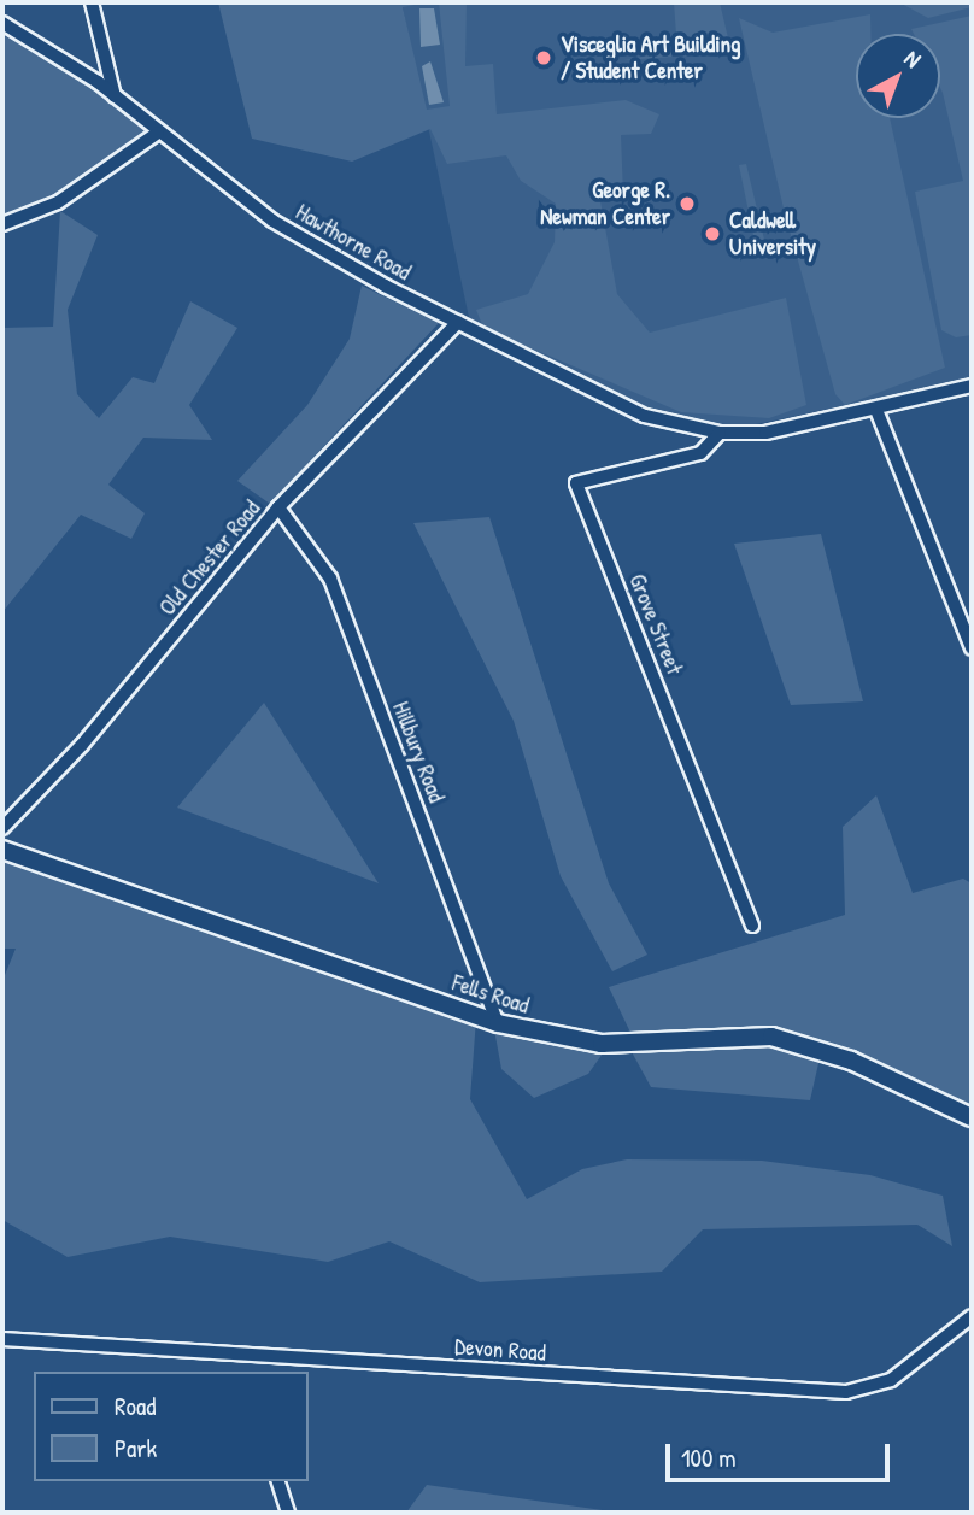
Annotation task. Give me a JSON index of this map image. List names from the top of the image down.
{
  "streets": {
    "street": [
      "Hawthorne Road",
      "Old Chester Road",
      "Grove Street",
      "Hillbury Road",
      "Fells Road",
      "Devon Road"
    ]
  },
  "crossings": [
    ["Hawthorne Road", "Old Chester Road"],
    ["Hawthorne Road", "Grove Street"],
    ["Old Chester Road", "Hillbury Road"],
    ["Hillbury Road", "Fells Road"]
  ],
  "places": ["Visceglia Art Building / Student Center", "George R. Newman Center", "Caldwell University"],
  "legend": ["Road", "Park"],
  "scale_bar": "100 m",
  "north": "top right"
}
